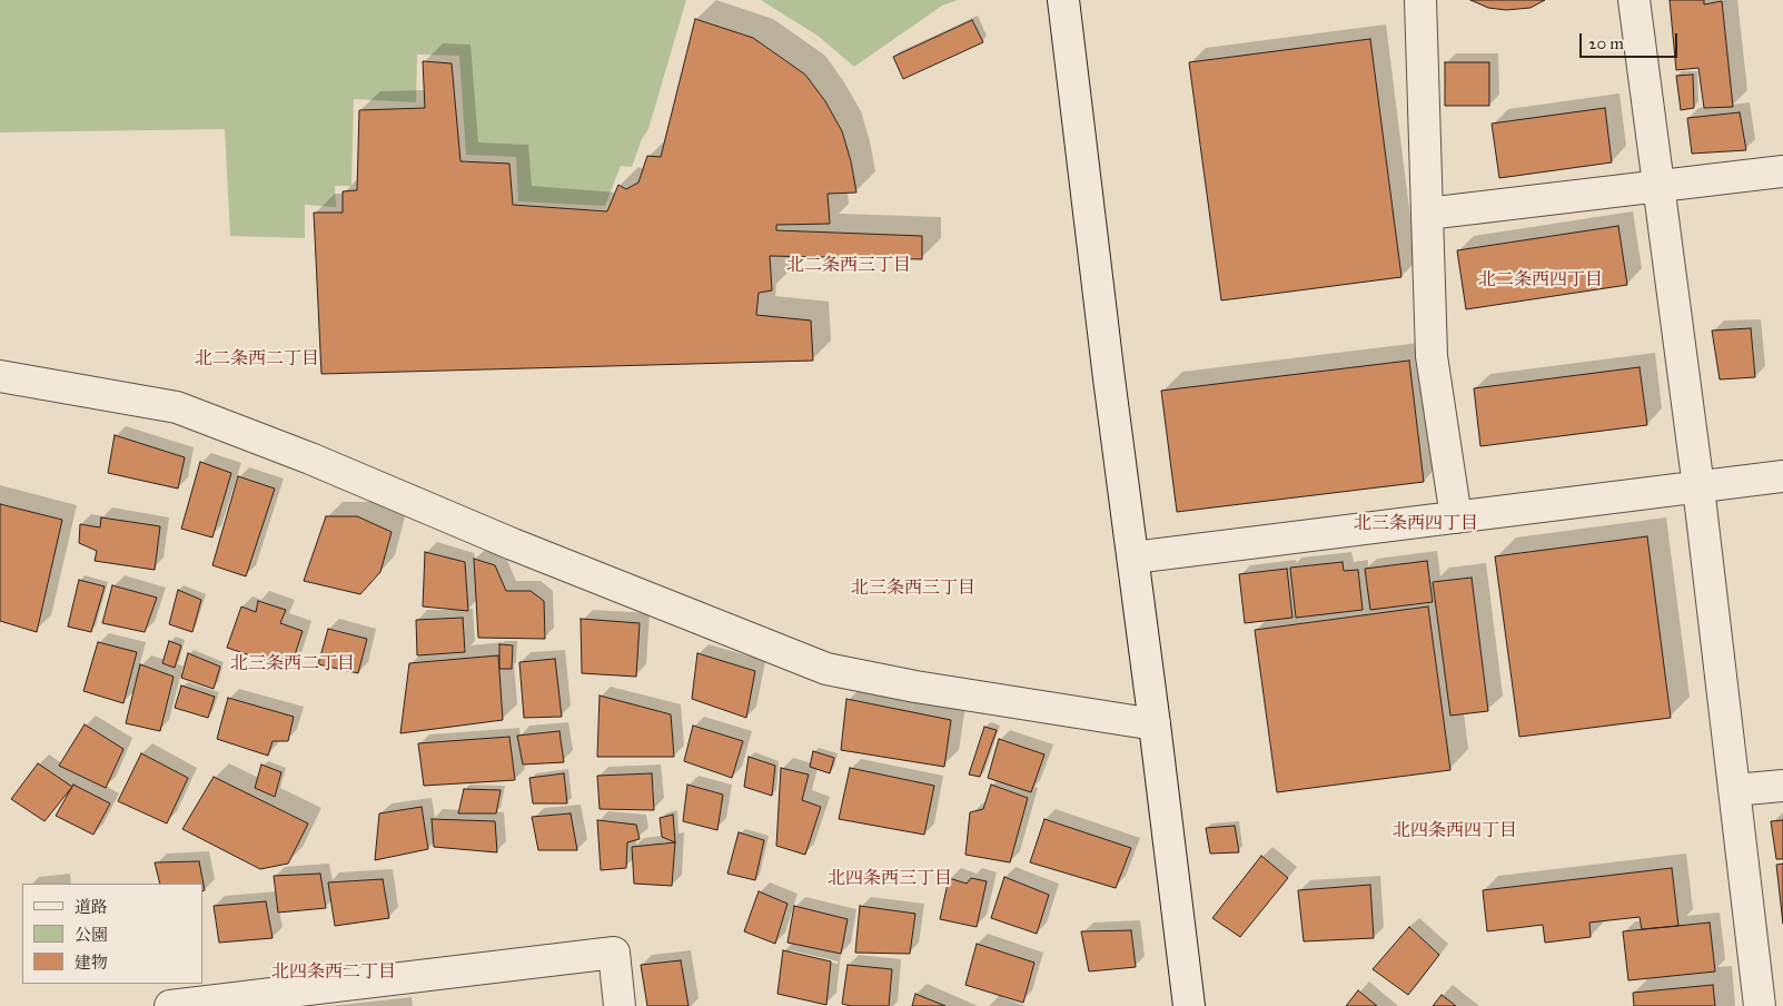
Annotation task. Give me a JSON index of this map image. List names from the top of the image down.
{
  "districts": [
    "北二条西三丁目",
    "北二条西四丁目",
    "北二条西二丁目",
    "北三条西四丁目",
    "北三条西三丁目",
    "北三条西二丁目",
    "北四条西四丁目",
    "北四条西三丁目",
    "北四条西二丁目"
  ],
  "legend": ["道路", "公園", "建物"],
  "scale_bar": "20 m"
}
